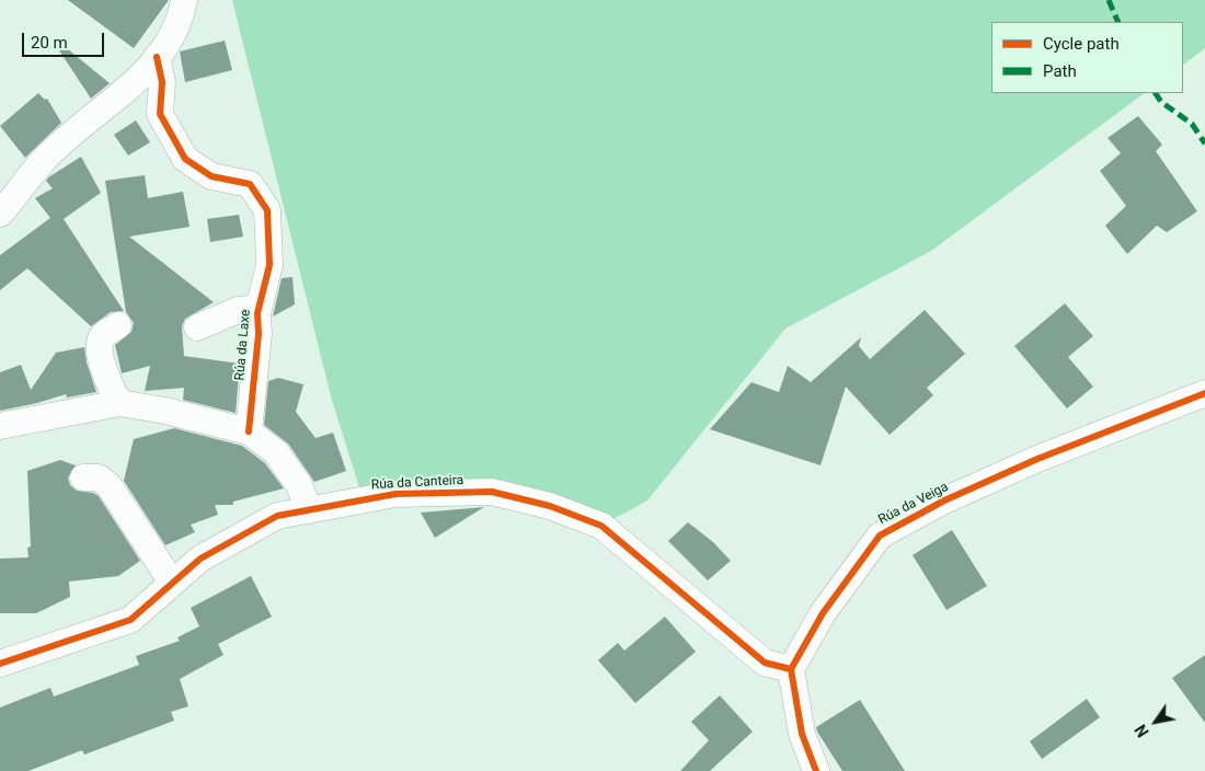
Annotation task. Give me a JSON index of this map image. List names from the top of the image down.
{
  "streets": {
    "street": ["Rúa da Laxe", "Rúa da Canteira", "Rúa da Veiga"]
  },
  "crossings": [
    ["Rúa da Canteira", "Rúa da Veiga"]
  ],
  "legend": ["Cycle path", "Path"],
  "scale_bar": "20 m",
  "north": "bottom left"
}
